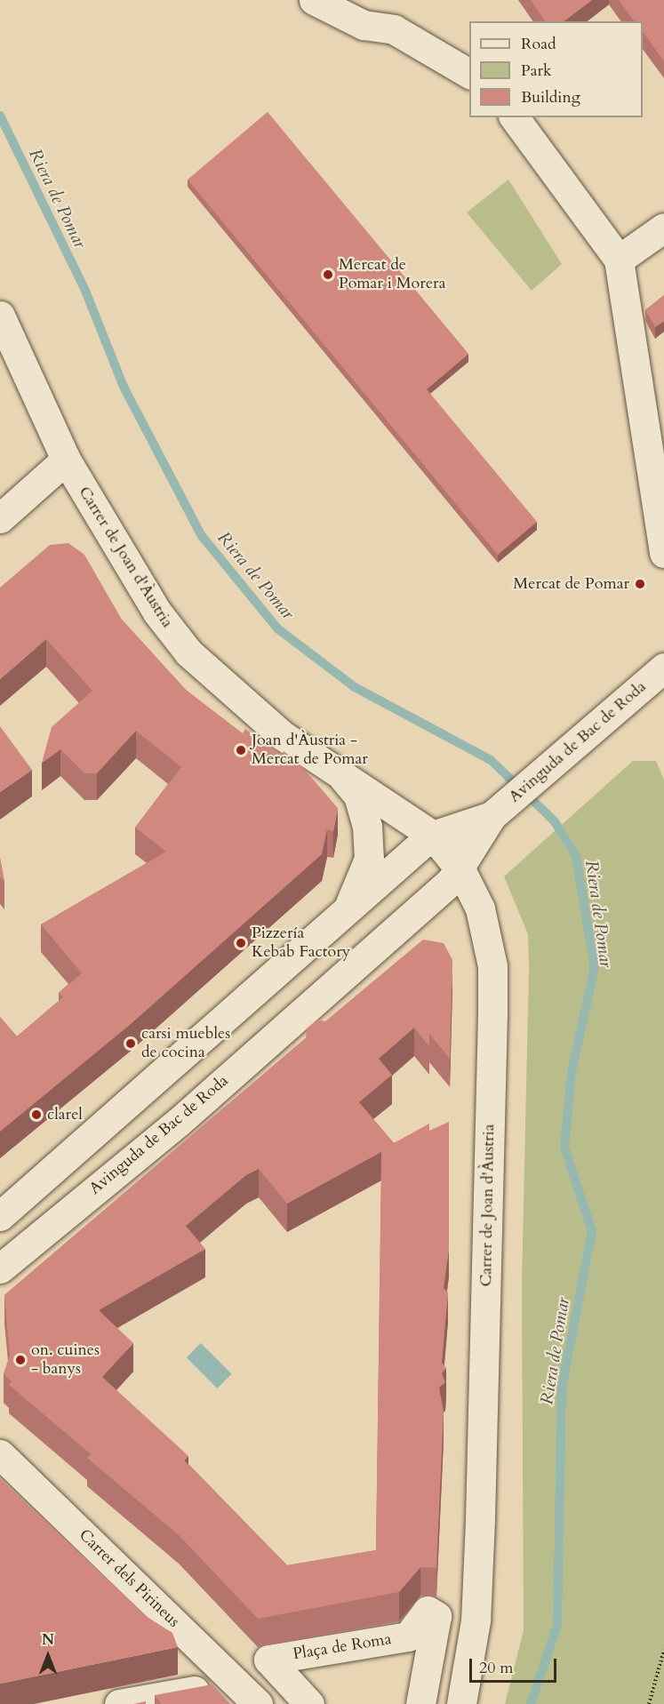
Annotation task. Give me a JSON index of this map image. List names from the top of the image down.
{
  "streets": {
    "street": [
      "Carrer de Joan d'Àustria",
      "Avinguda de Bac de Roda",
      "Carrer dels Pirineus",
      "Plaça de Roma"
    ]
  },
  "crossings": [
    ["Carrer de Joan d'Àustria", "Avinguda de Bac de Roda"]
  ],
  "water": ["Riera de Pomar"],
  "places": [
    "Mercat de Pomar i Morera",
    "Mercat de Pomar",
    "Joan d'Àustria - Mercat de Pomar",
    "Pizzería Kebab Factory",
    "carsi muebles de cocina",
    "clarel",
    "on. cuines - banys"
  ],
  "legend": ["Road", "Park", "Building"],
  "scale_bar": "20 m",
  "north": "top"
}
